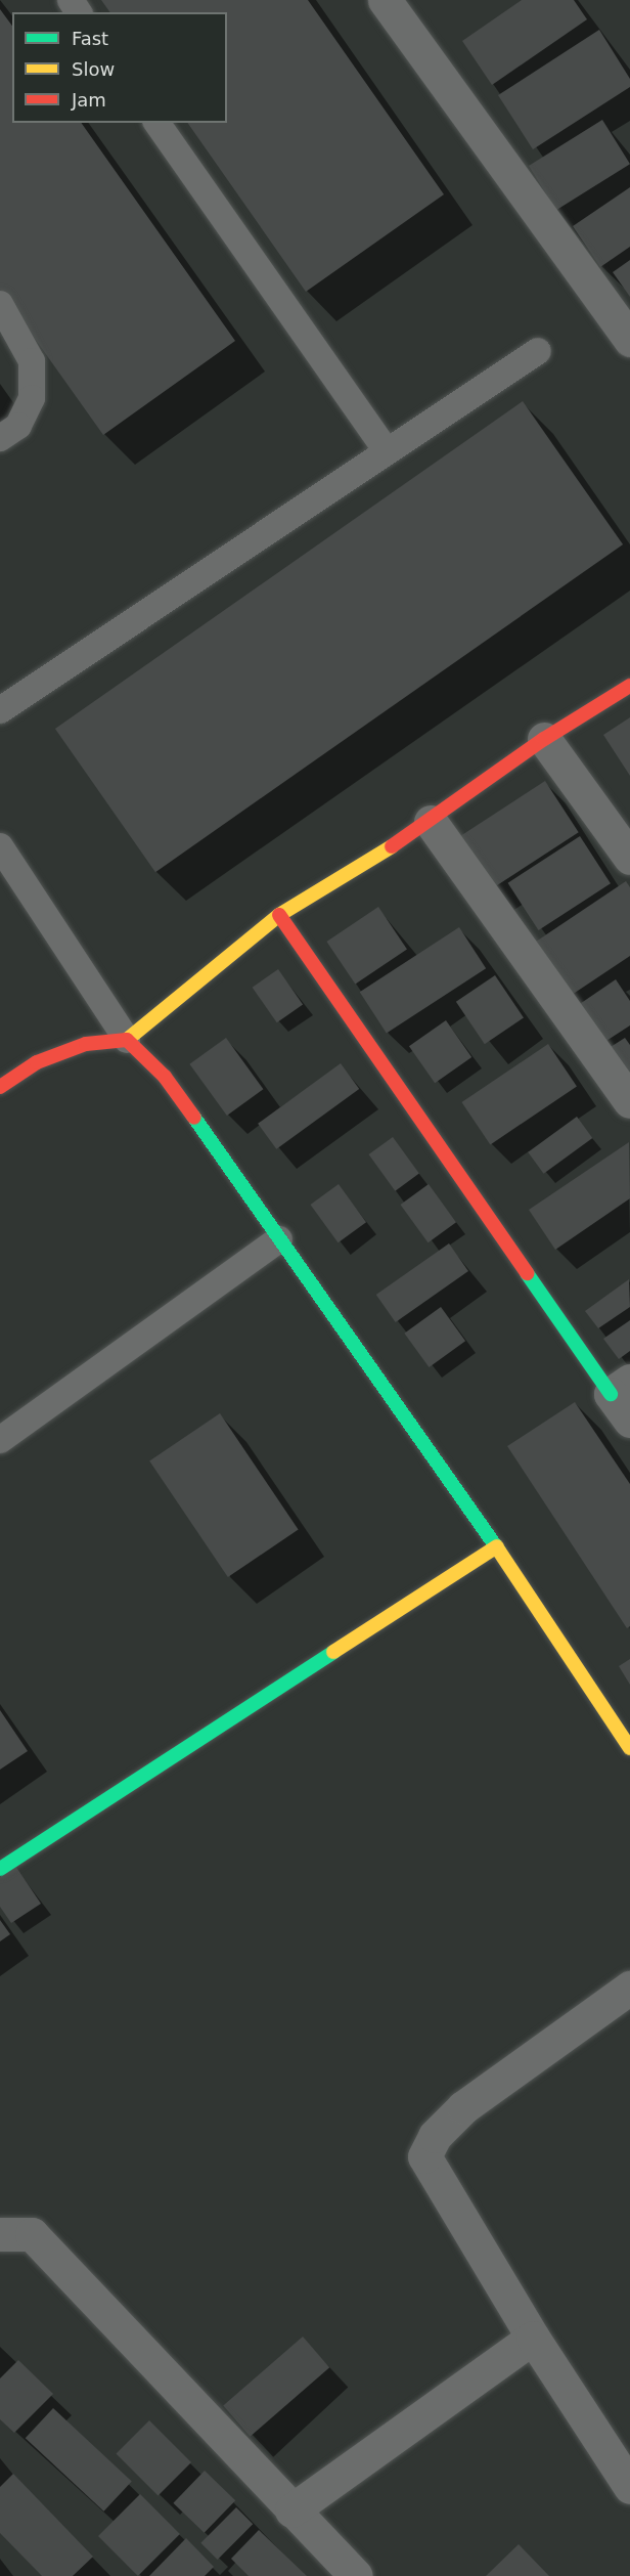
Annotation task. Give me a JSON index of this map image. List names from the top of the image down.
{
  "legend": ["Fast", "Slow", "Jam"]
}
